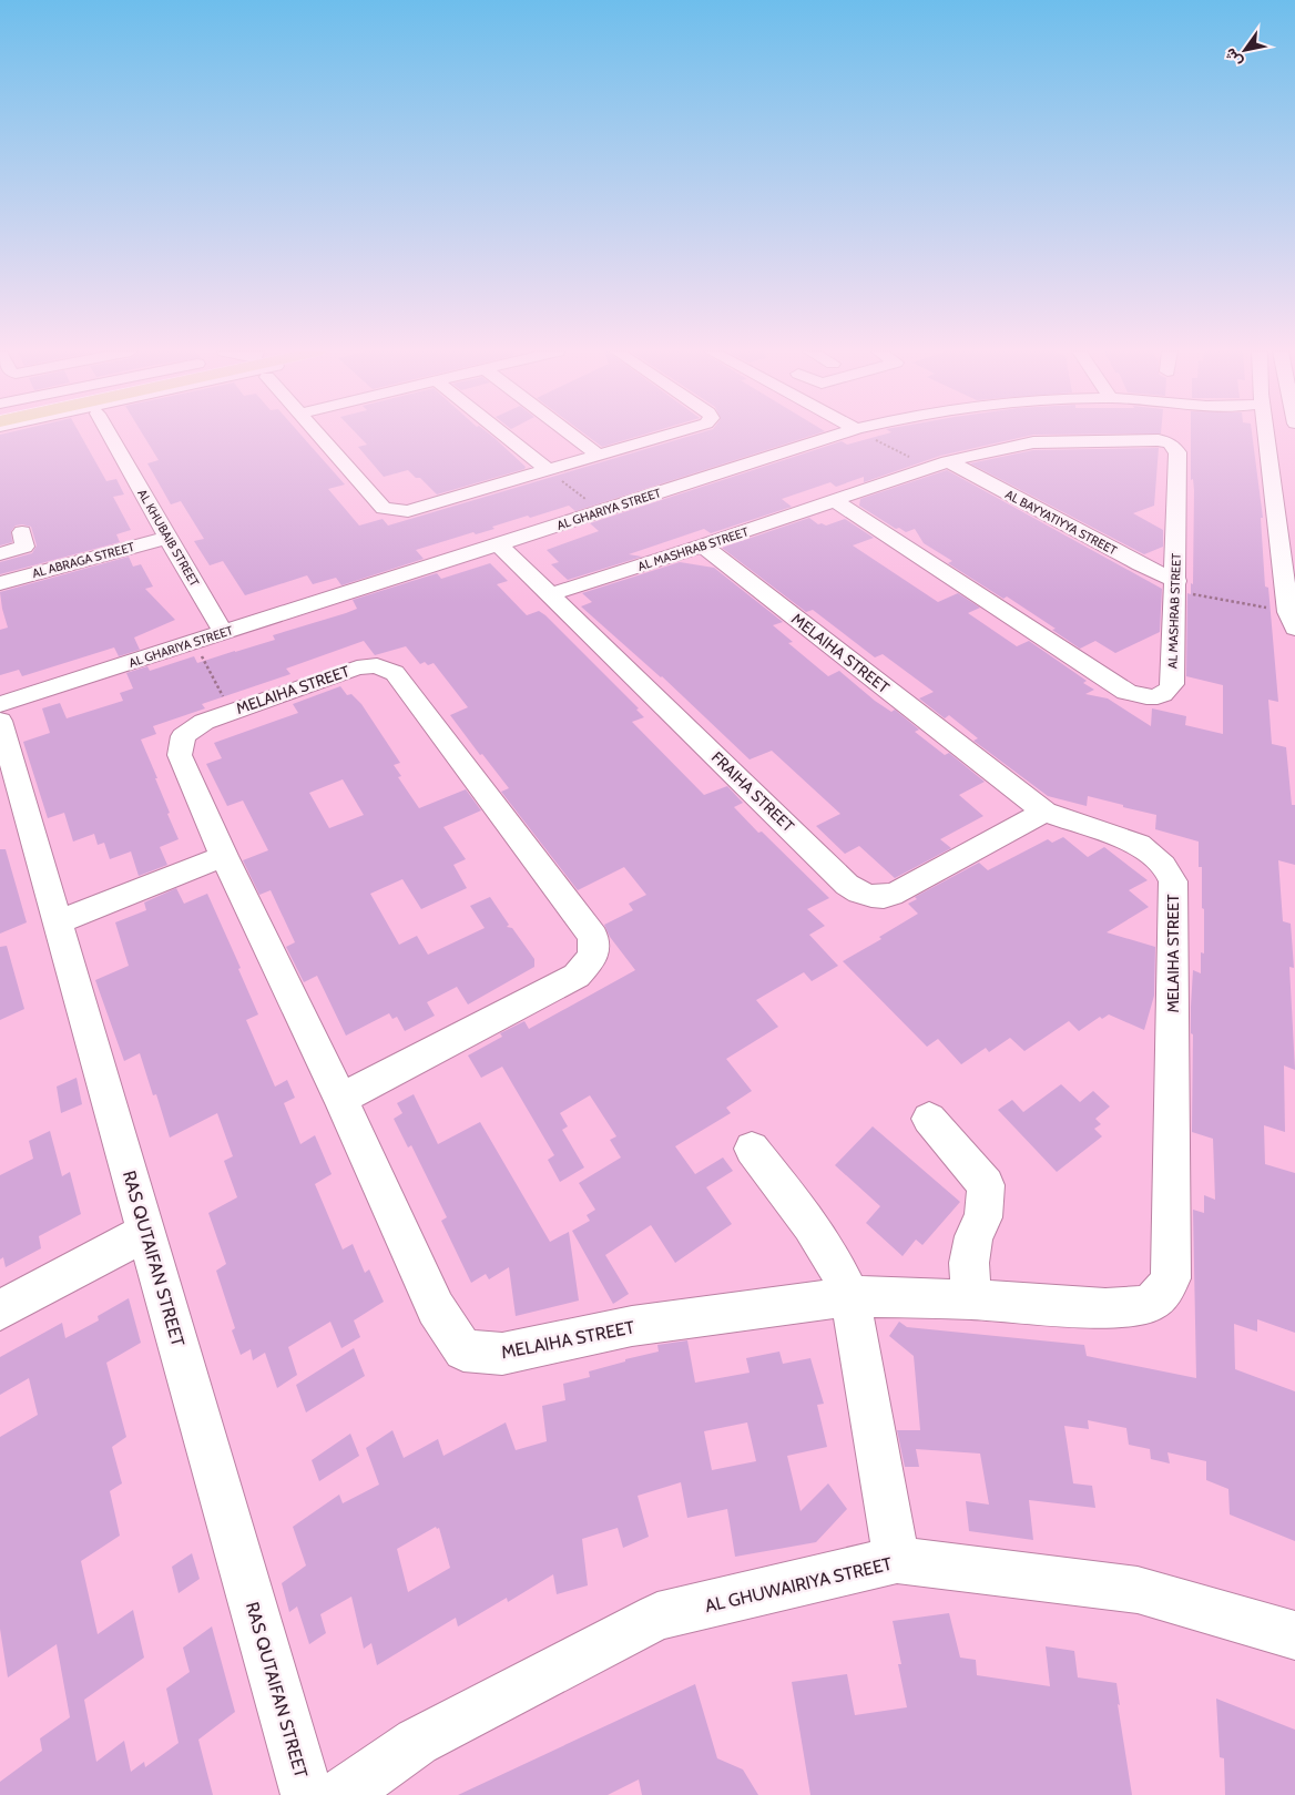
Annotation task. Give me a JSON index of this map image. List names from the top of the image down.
{
  "streets": {
    "street": [
      "AL GHARIYA STREET",
      "AL BAYYATIYYA STREET",
      "AL KHUBAIB STREET",
      "AL MASHRAB STREET",
      "AL ABRAGA STREET",
      "MELAIHA STREET",
      "FRAIHA STREET",
      "RAS QUTAIFAN STREET",
      "AL GHUWAIRIYA STREET"
    ]
  },
  "crossings": [
    ["AL GHARIYA STREET", "AL KHUBAIB STREET"],
    ["AL GHARIYA STREET", "FRAIHA STREET"],
    ["AL BAYYATIYYA STREET", "AL MASHRAB STREET"],
    ["AL KHUBAIB STREET", "AL ABRAGA STREET"],
    ["AL MASHRAB STREET", "MELAIHA STREET"],
    ["AL MASHRAB STREET", "FRAIHA STREET"],
    ["MELAIHA STREET", "FRAIHA STREET"]
  ],
  "north": "bottom left"
}
